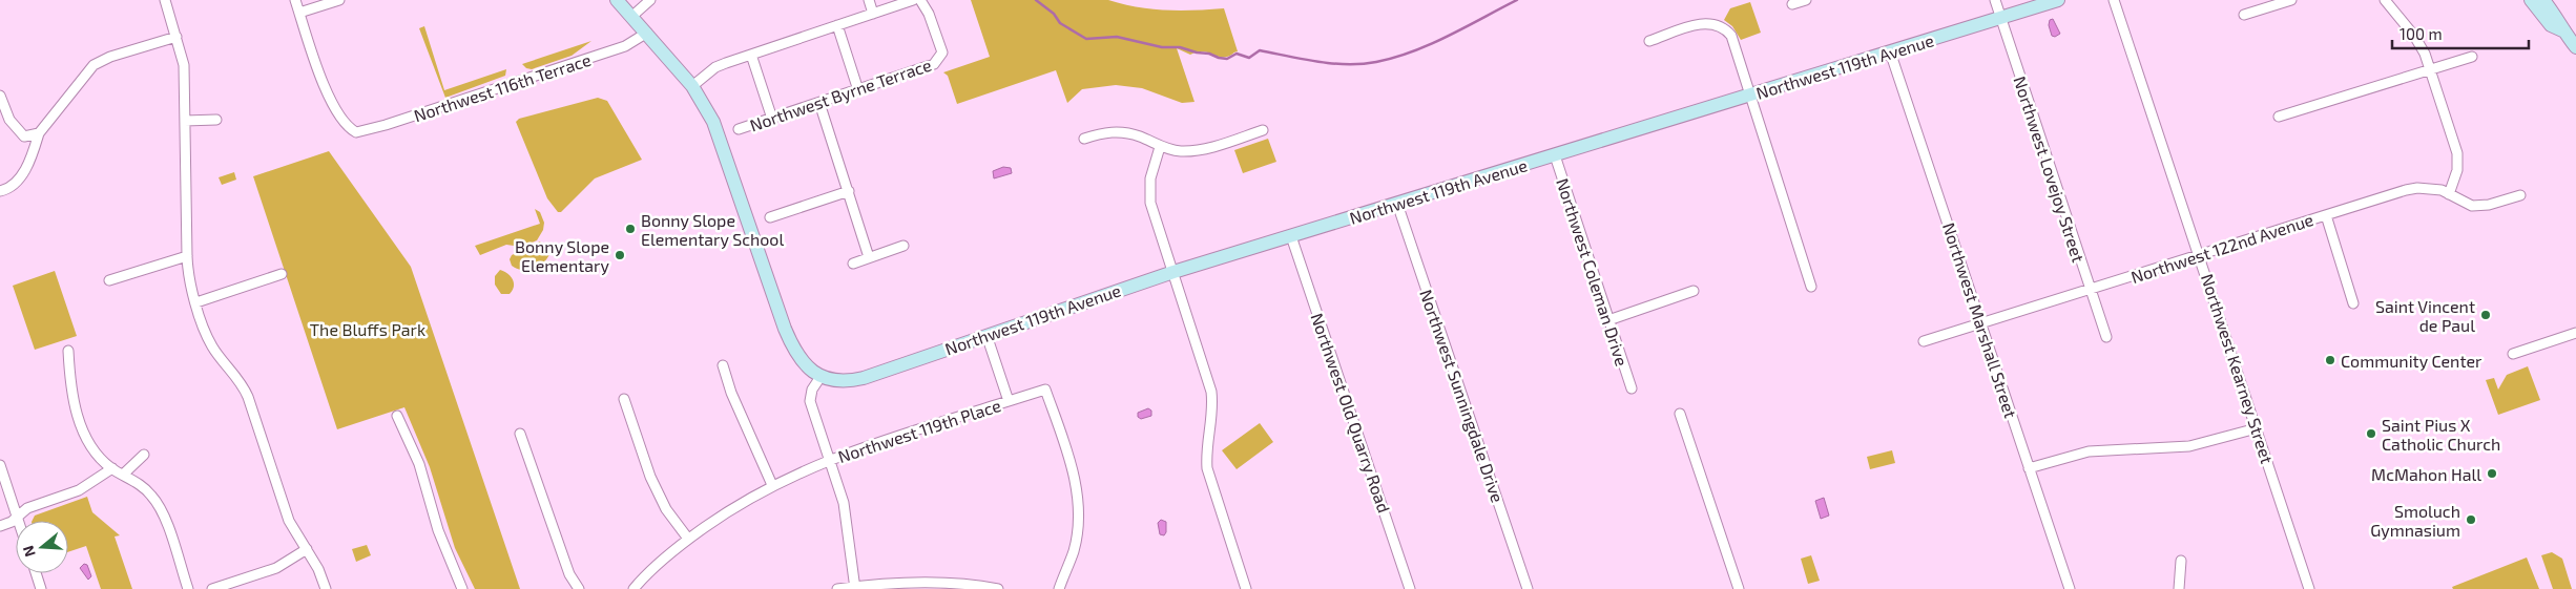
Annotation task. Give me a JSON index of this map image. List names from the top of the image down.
{
  "streets": {
    "street": [
      "Northwest 119th Avenue",
      "Northwest 116th Terrace",
      "Northwest Byrne Terrace",
      "Northwest Lovejoy Street",
      "Northwest 122nd Avenue",
      "Northwest Coleman Drive",
      "Northwest Marshall Street",
      "Northwest Kearney Street",
      "Northwest Sunningdale Drive",
      "Northwest Old Quarry Road",
      "Northwest 119th Place"
    ]
  },
  "crossings": [
    ["Northwest 119th Avenue", "Northwest Lovejoy Street"],
    ["Northwest 119th Avenue", "Northwest Coleman Drive"],
    ["Northwest 119th Avenue", "Northwest Marshall Street"],
    ["Northwest 119th Avenue", "Northwest Sunningdale Drive"],
    ["Northwest 119th Avenue", "Northwest Old Quarry Road"],
    ["Northwest Lovejoy Street", "Northwest 122nd Avenue"],
    ["Northwest 122nd Avenue", "Northwest Marshall Street"],
    ["Northwest 122nd Avenue", "Northwest Kearney Street"]
  ],
  "parks": ["The Bluffs Park"],
  "places": [
    "Bonny Slope Elementary School",
    "Bonny Slope Elementary",
    "Saint Vincent de Paul",
    "Community Center",
    "Saint Pius X Catholic Church",
    "McMahon Hall",
    "Smoluch Gymnasium"
  ],
  "scale_bar": "100 m",
  "north": "left"
}
